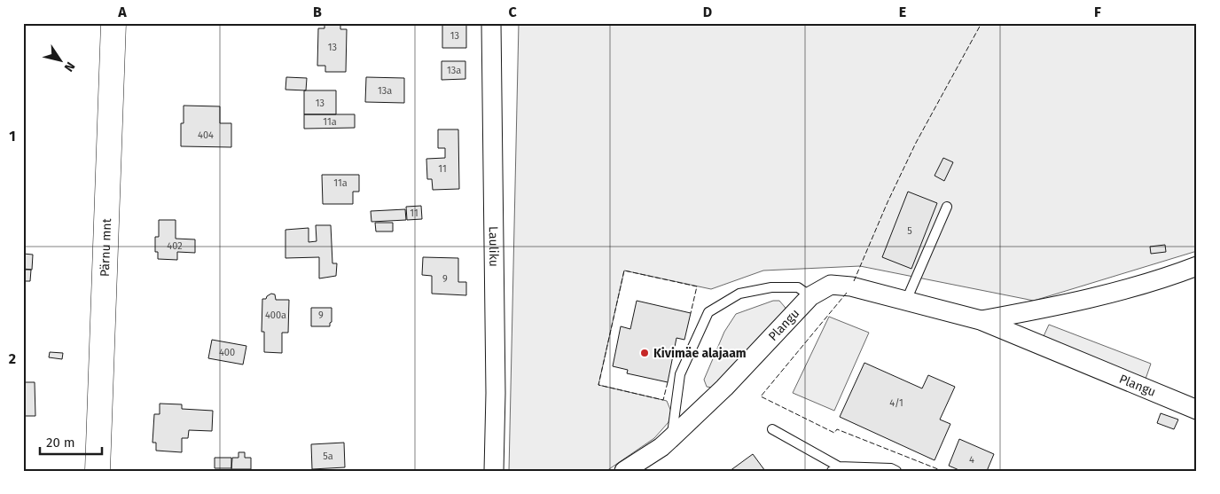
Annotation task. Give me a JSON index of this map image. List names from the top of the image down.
{
  "streets": {
    "main road": ["Pärnu mnt"],
    "street": ["Lauliku", "Plangu"]
  },
  "places": ["Kivimäe alajaam"],
  "house_numbers": [
    "13",
    "13",
    "13a",
    "13a",
    "13",
    "11a",
    "404",
    "11",
    "11a",
    "11",
    "5",
    "402",
    "9",
    "400a",
    "9",
    "400",
    "4/1",
    "5a",
    "4"
  ],
  "scale_bar": "20 m",
  "north": "bottom right",
  "grid": {
    "columns": [
      "A",
      "B",
      "C",
      "D",
      "E",
      "F"
    ],
    "rows": ["1", "2"]
  }
}
